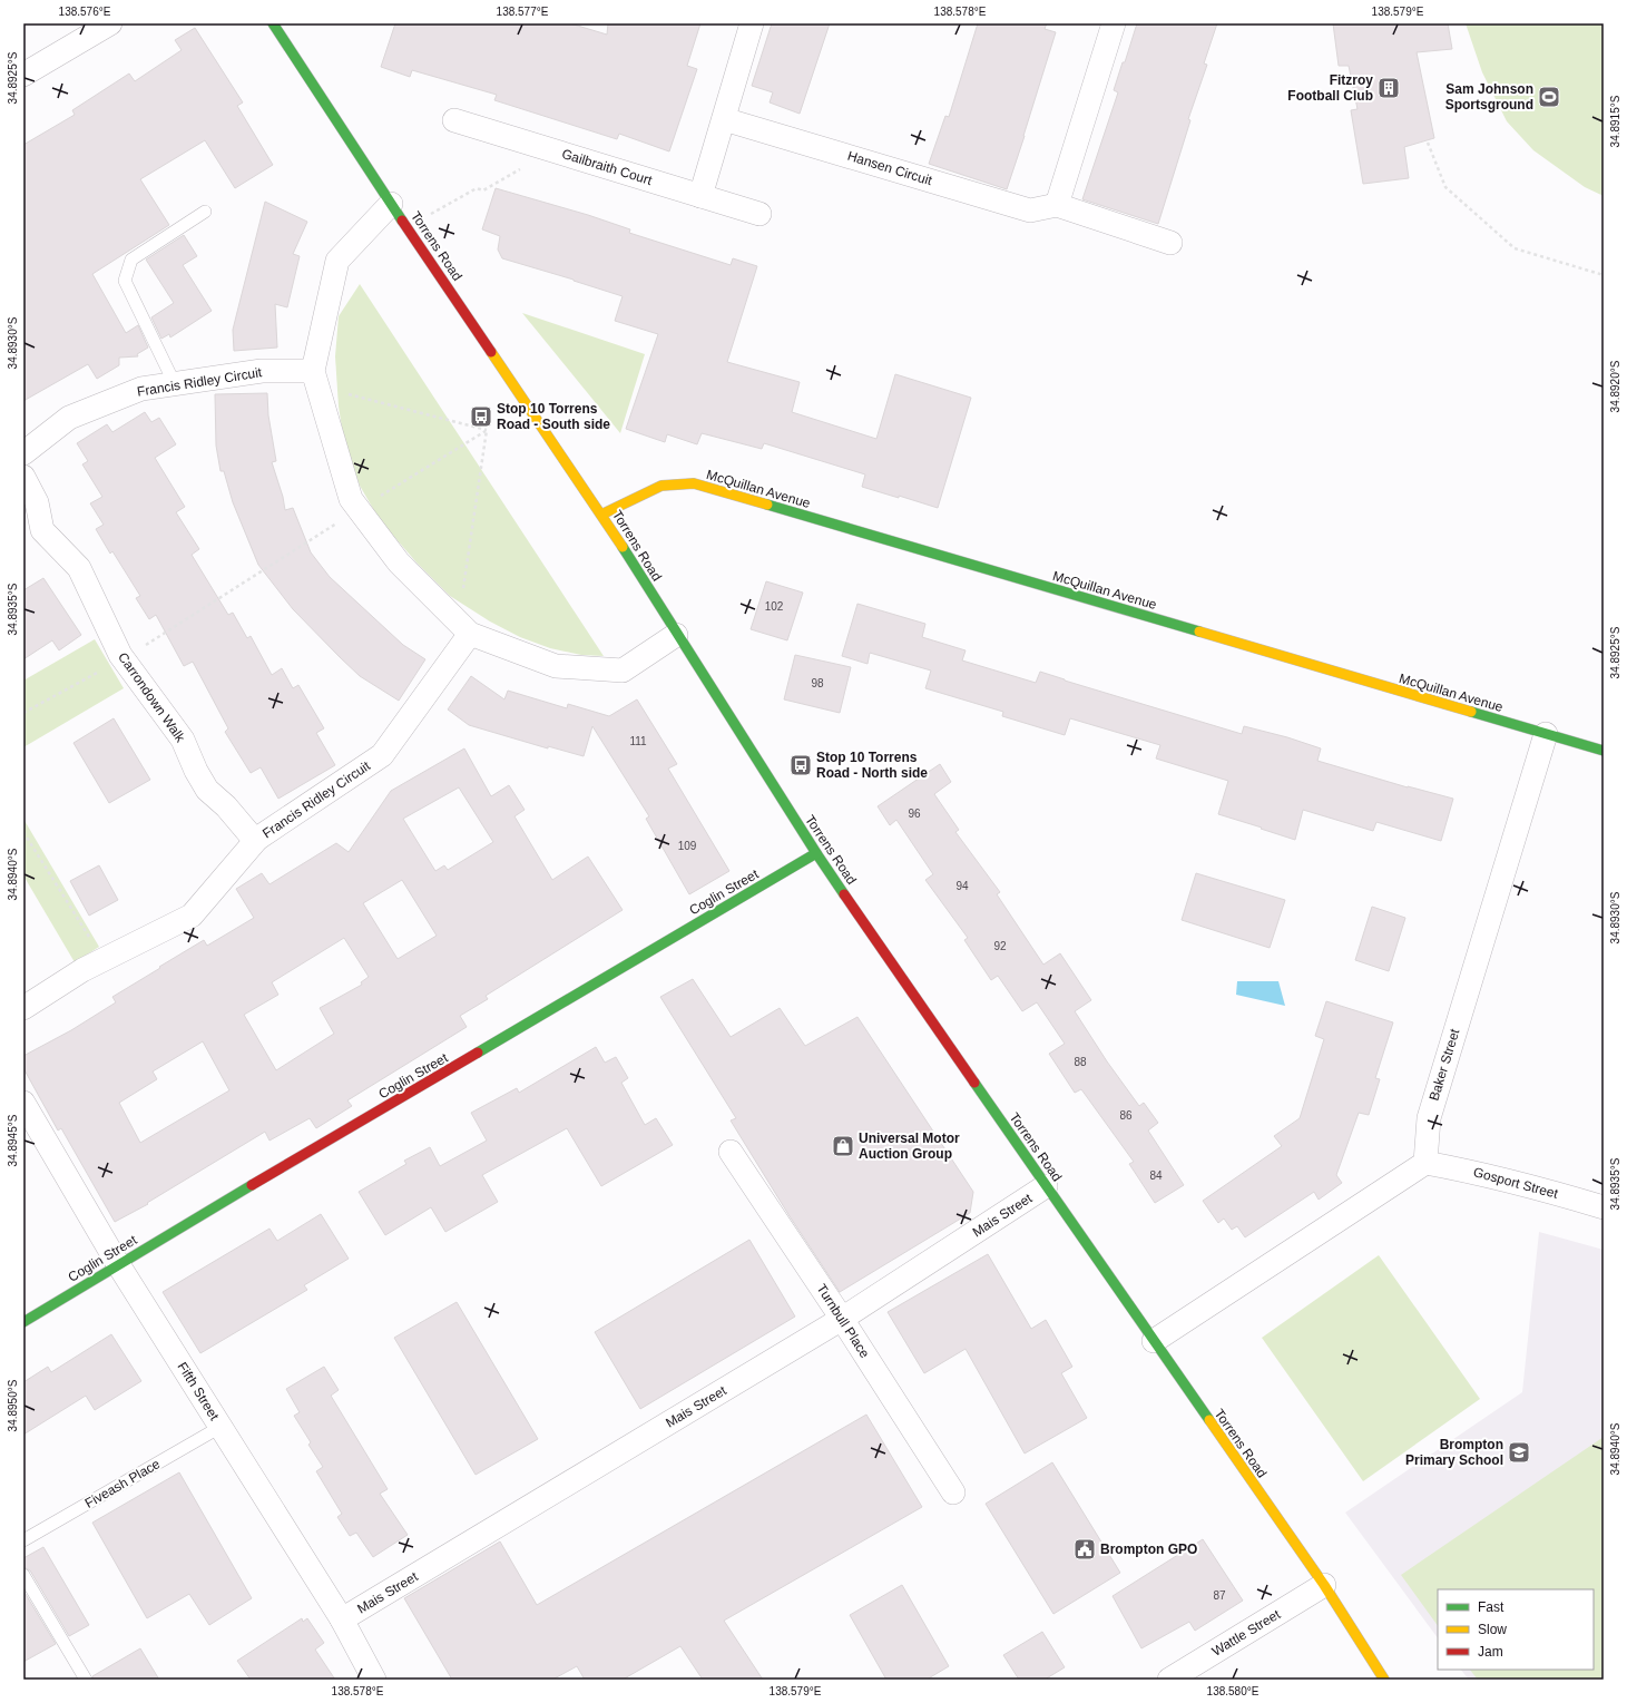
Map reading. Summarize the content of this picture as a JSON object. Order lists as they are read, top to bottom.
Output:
{
  "streets": {
    "main road": ["Torrens Road", "McQuillan Avenue", "Coglin Street"],
    "street": [
      "Gailbraith Court",
      "Hansen Circuit",
      "Francis Ridley Circuit",
      "Carrondown Walk",
      "Baker Street",
      "Gosport Street",
      "Mais Street",
      "Turnbull Place",
      "Fifth Street",
      "Wattle Street"
    ],
    "lane": ["Fiveash Place"]
  },
  "crossings": [
    ["Torrens Road", "McQuillan Avenue"],
    ["Torrens Road", "Coglin Street"],
    ["Torrens Road", "Mais Street"],
    ["Torrens Road", "Wattle Street"],
    ["Francis Ridley Circuit", "Carrondown Walk"],
    ["McQuillan Avenue", "Baker Street"],
    ["Coglin Street", "Fifth Street"],
    ["Baker Street", "Gosport Street"],
    ["Mais Street", "Turnbull Place"],
    ["Mais Street", "Fifth Street"],
    ["Fifth Street", "Fiveash Place"]
  ],
  "places": {
    "building": ["Fitzroy Football Club"],
    "sports": ["Sam Johnson Sportsground"],
    "bus stop": ["Stop 10 Torrens Road - South side", "Stop 10 Torrens Road - North side"],
    "shop": ["Universal Motor Auction Group"],
    "school or university": ["Brompton Primary School"],
    "public building": ["Brompton GPO"]
  },
  "house_numbers": [
    "102",
    "98",
    "111",
    "96",
    "109",
    "94",
    "92",
    "88",
    "86",
    "84",
    "87"
  ],
  "legend": ["Fast", "Slow", "Jam"],
  "coordinates": [
    "138.576°E",
    "138.577°E",
    "138.578°E",
    "138.579°E",
    "34.8925°S",
    "34.8915°S",
    "34.8930°S",
    "34.8920°S",
    "34.8935°S",
    "34.8940°S",
    "34.8945°S",
    "34.8950°S",
    "138.580°E"
  ]
}
